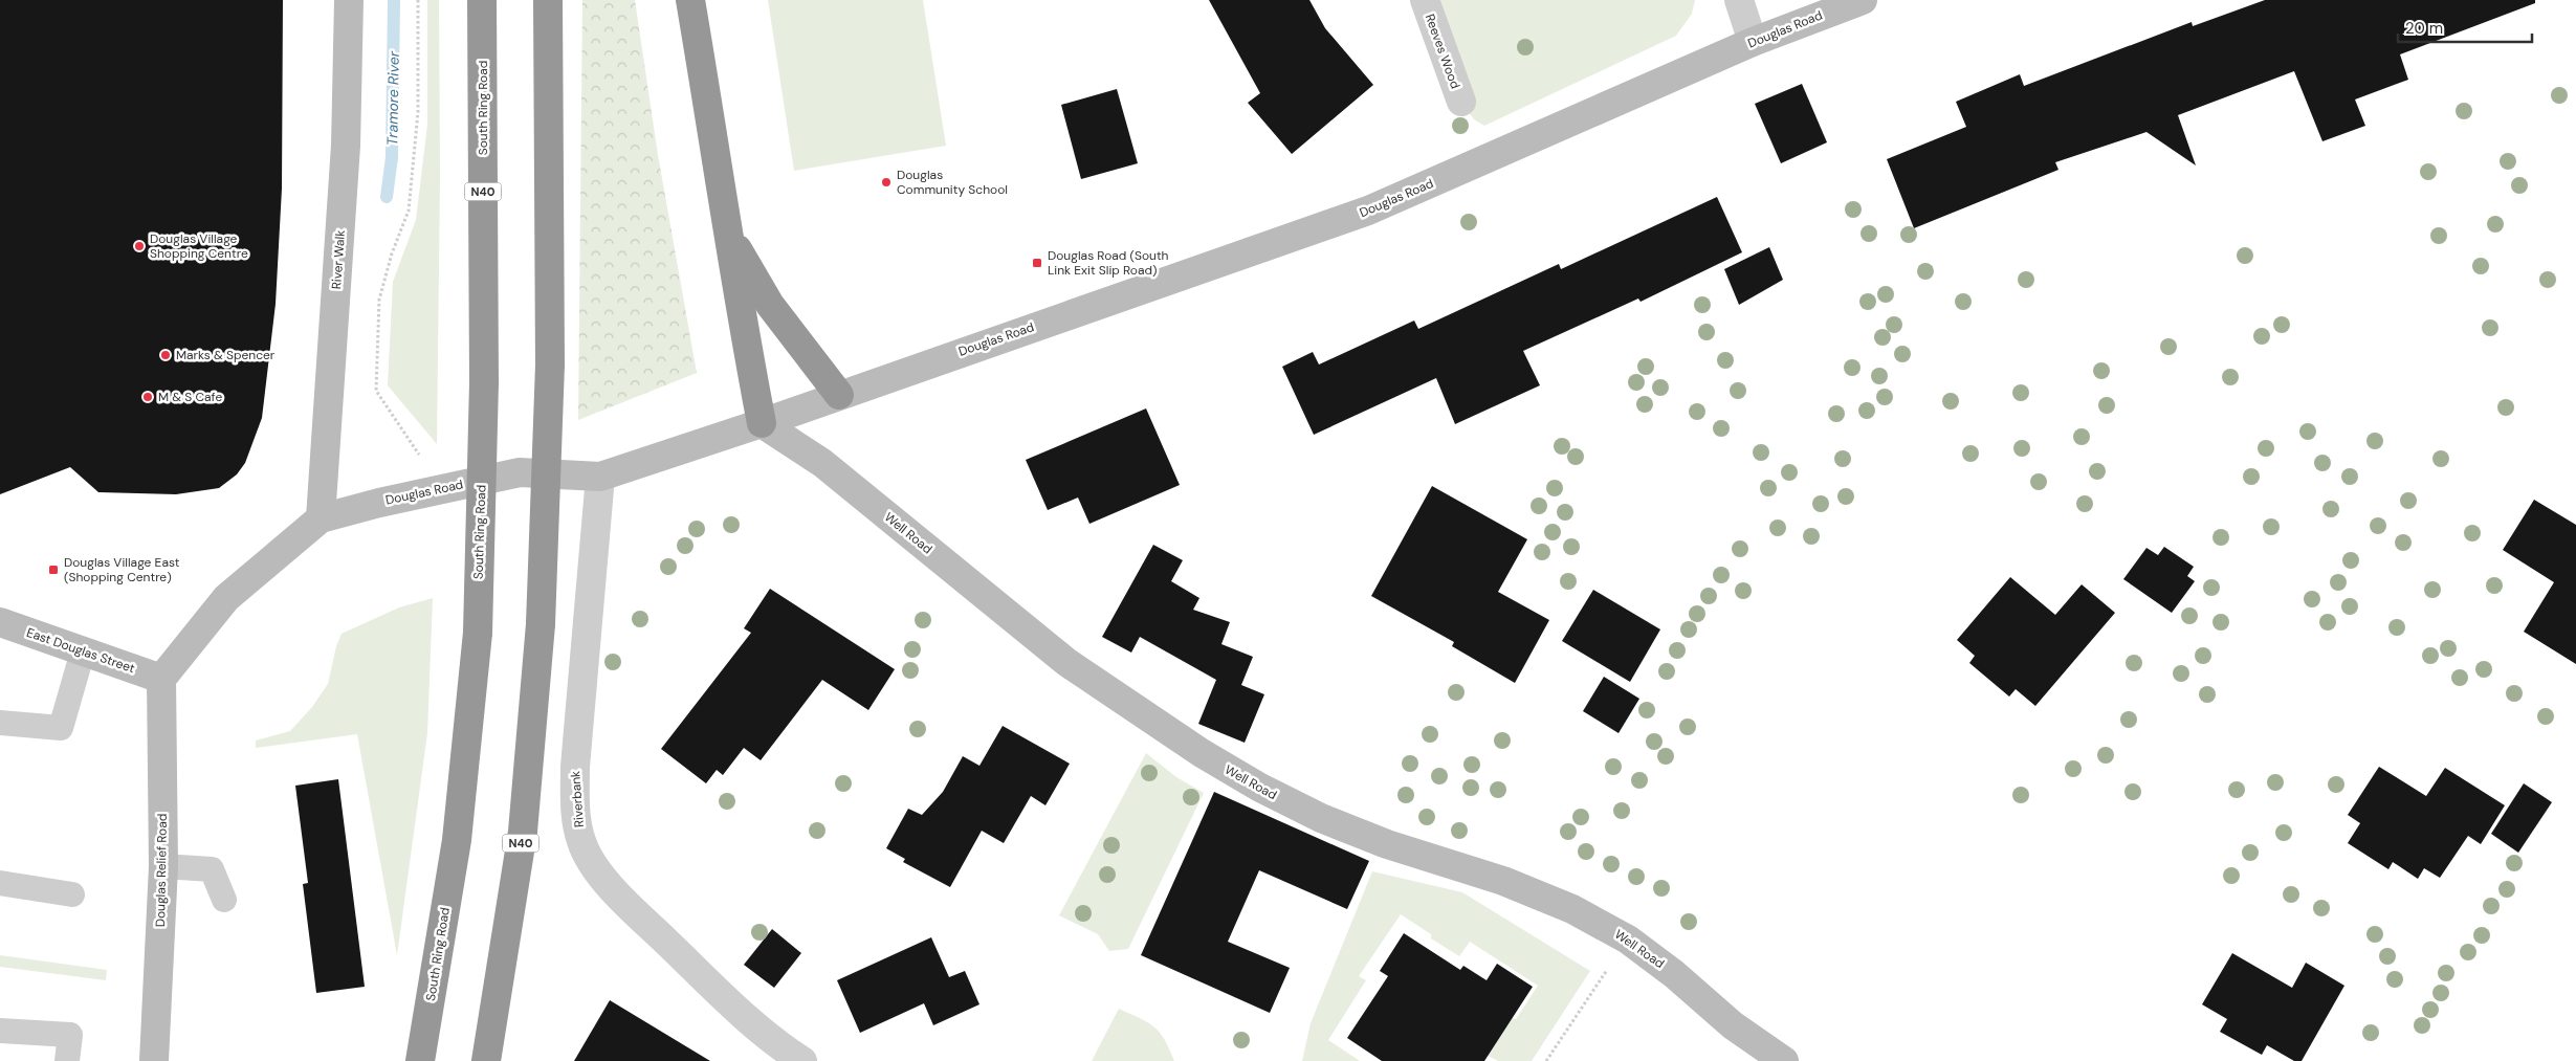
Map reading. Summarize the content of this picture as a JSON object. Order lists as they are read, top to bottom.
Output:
{
  "streets": {
    "highway": ["South Ring Road", "N40"],
    "main road": [
      "Douglas Road",
      "River Walk",
      "Well Road",
      "East Douglas Street",
      "Douglas Relief Road"
    ],
    "street": ["Reeves Wood", "Riverbank"]
  },
  "crossings": [
    ["Douglas Road", "River Walk"],
    ["Douglas Road", "Well Road"],
    ["Douglas Road", "East Douglas Street"],
    ["Douglas Road", "Riverbank"],
    ["Douglas Road", "Douglas Relief Road"],
    ["East Douglas Street", "Douglas Relief Road"]
  ],
  "water": ["Tramore River"],
  "places": {
    "other": [
      "Douglas Community School",
      "Douglas Village Shopping Centre",
      "Marks & Spencer",
      "M & S Cafe"
    ],
    "transit": ["Douglas Road (South Link Exit Slip Road)", "Douglas Village East (Shopping Centre)"]
  },
  "scale_bar": "20 m"
}
